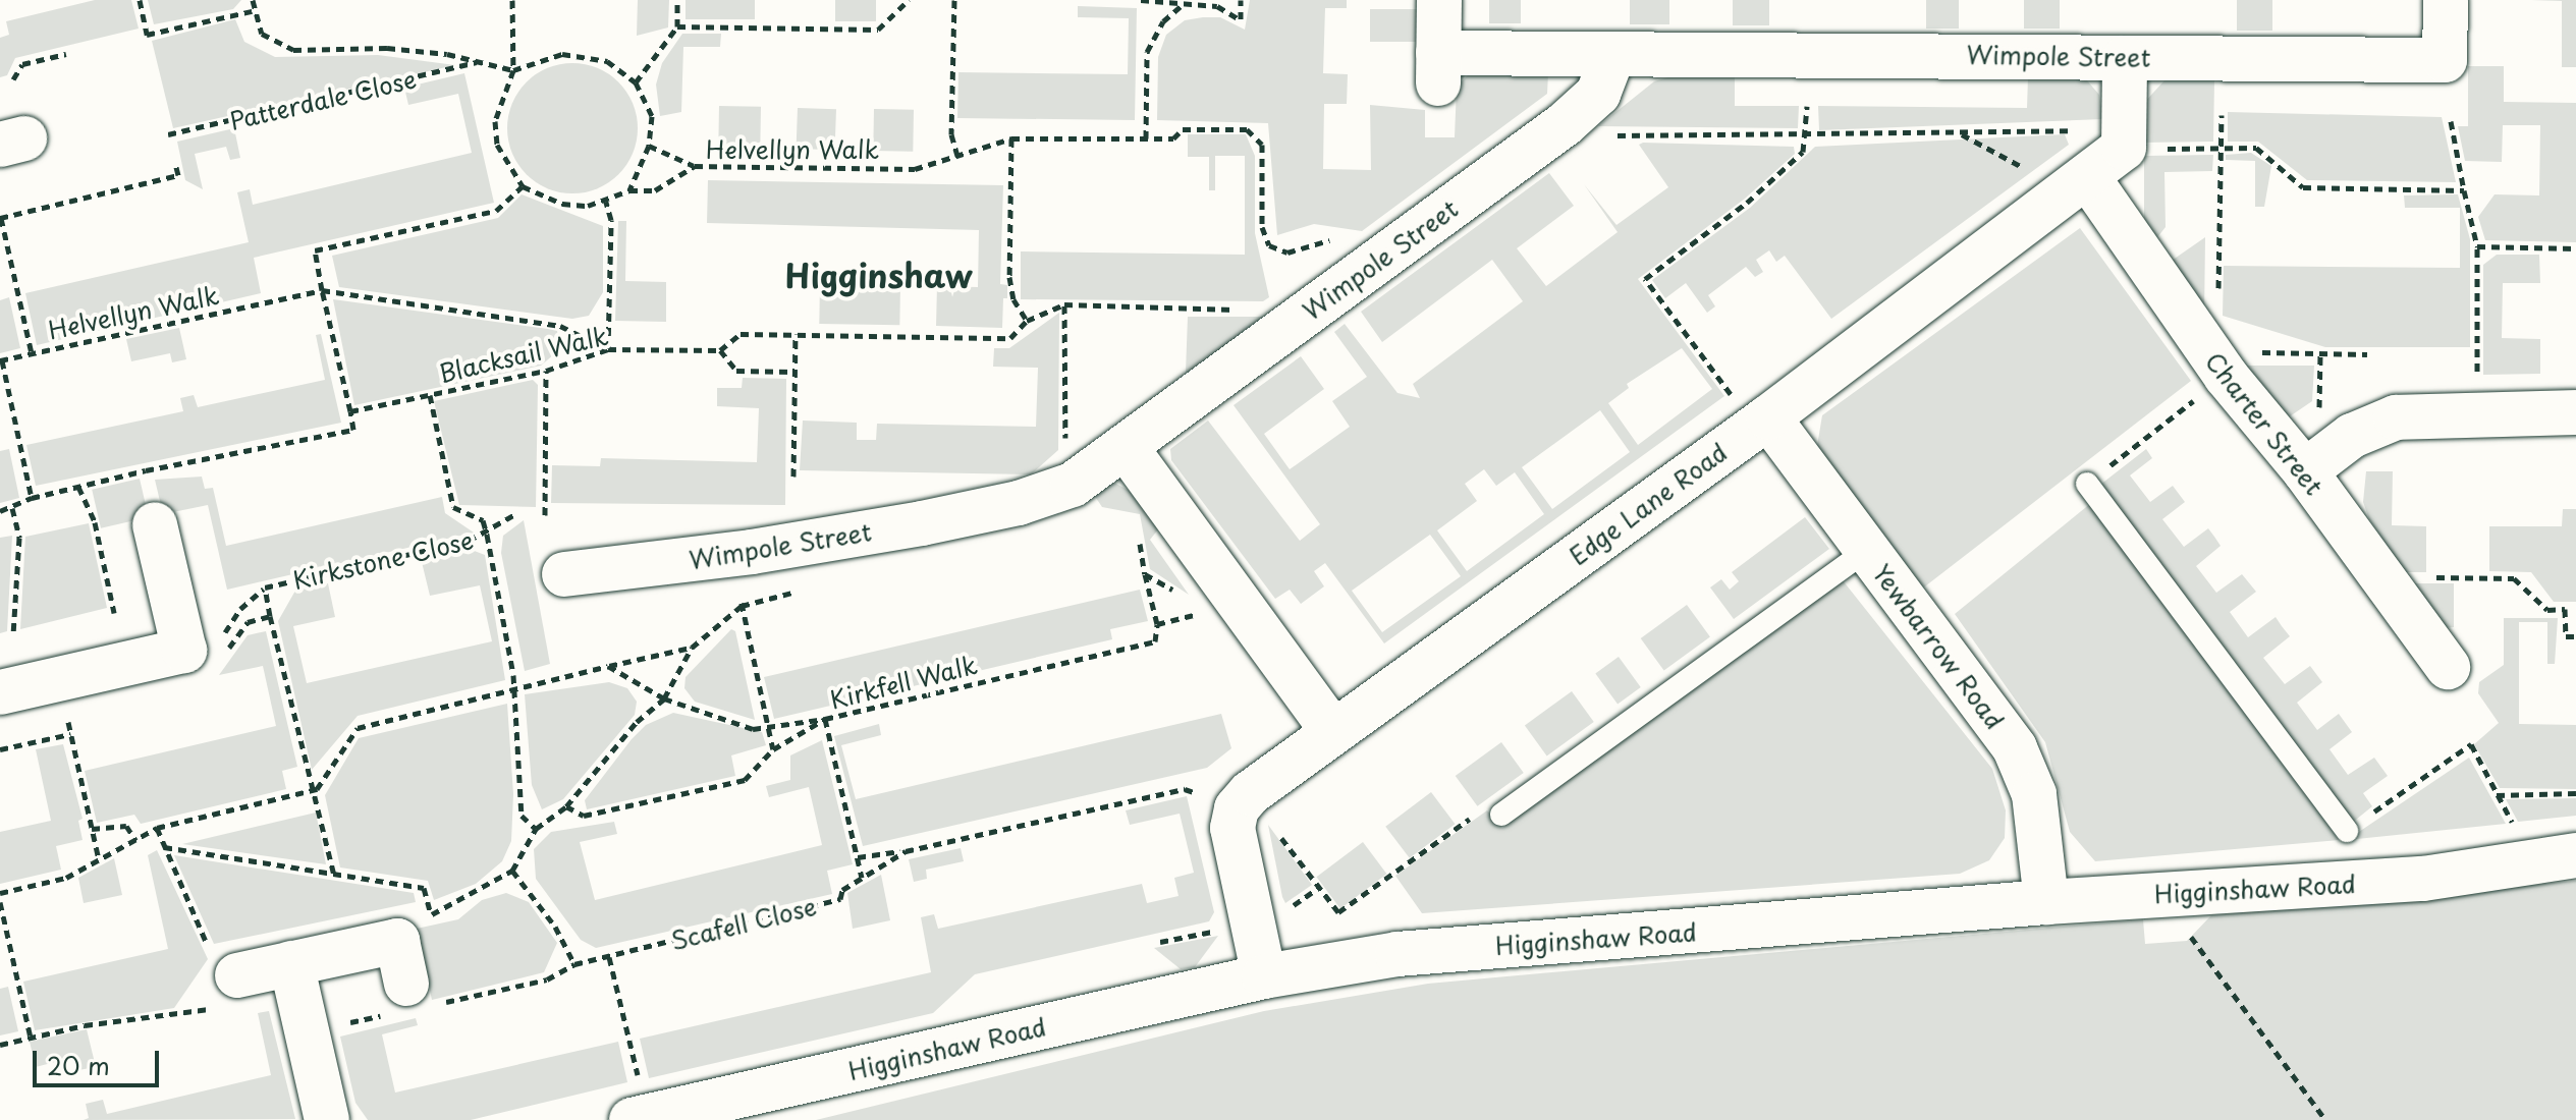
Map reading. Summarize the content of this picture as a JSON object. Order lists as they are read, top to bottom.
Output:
{
  "streets": {
    "street": [
      "Wimpole Street",
      "Charter Street",
      "Edge Lane Road",
      "Yewbarrow Road",
      "Higginshaw Road"
    ],
    "path": [
      "Patterdale Close",
      "Helvellyn Walk",
      "Blacksail Walk",
      "Kirkstone Close",
      "Kirkfell Walk",
      "Scafell Close"
    ]
  },
  "crossings": [
    ["Wimpole Street", "Edge Lane Road"],
    ["Charter Street", "Edge Lane Road"],
    ["Edge Lane Road", "Yewbarrow Road"],
    ["Edge Lane Road", "Scafell Close"],
    ["Yewbarrow Road", "Higginshaw Road"]
  ],
  "districts": ["Higginshaw"],
  "scale_bar": "20 m"
}
